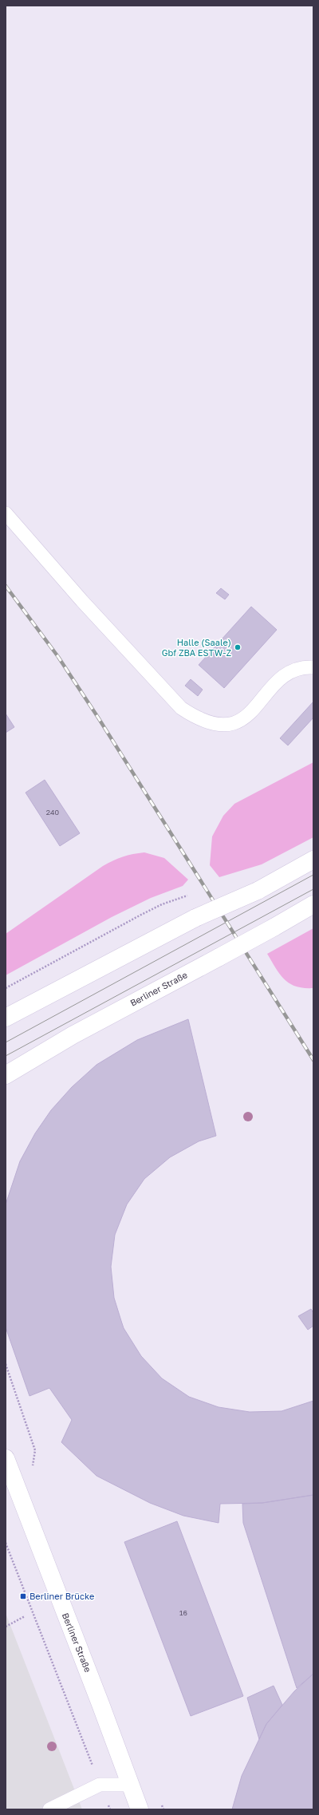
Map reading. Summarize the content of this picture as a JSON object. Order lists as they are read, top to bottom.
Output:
{
  "streets": {
    "street": ["Berliner Straße"]
  },
  "places": {
    "other": ["Halle (Saale) Gbf ZBA ESTW-Z"],
    "transit": ["Berliner Brücke"]
  },
  "house_numbers": ["240", "16"]
}
